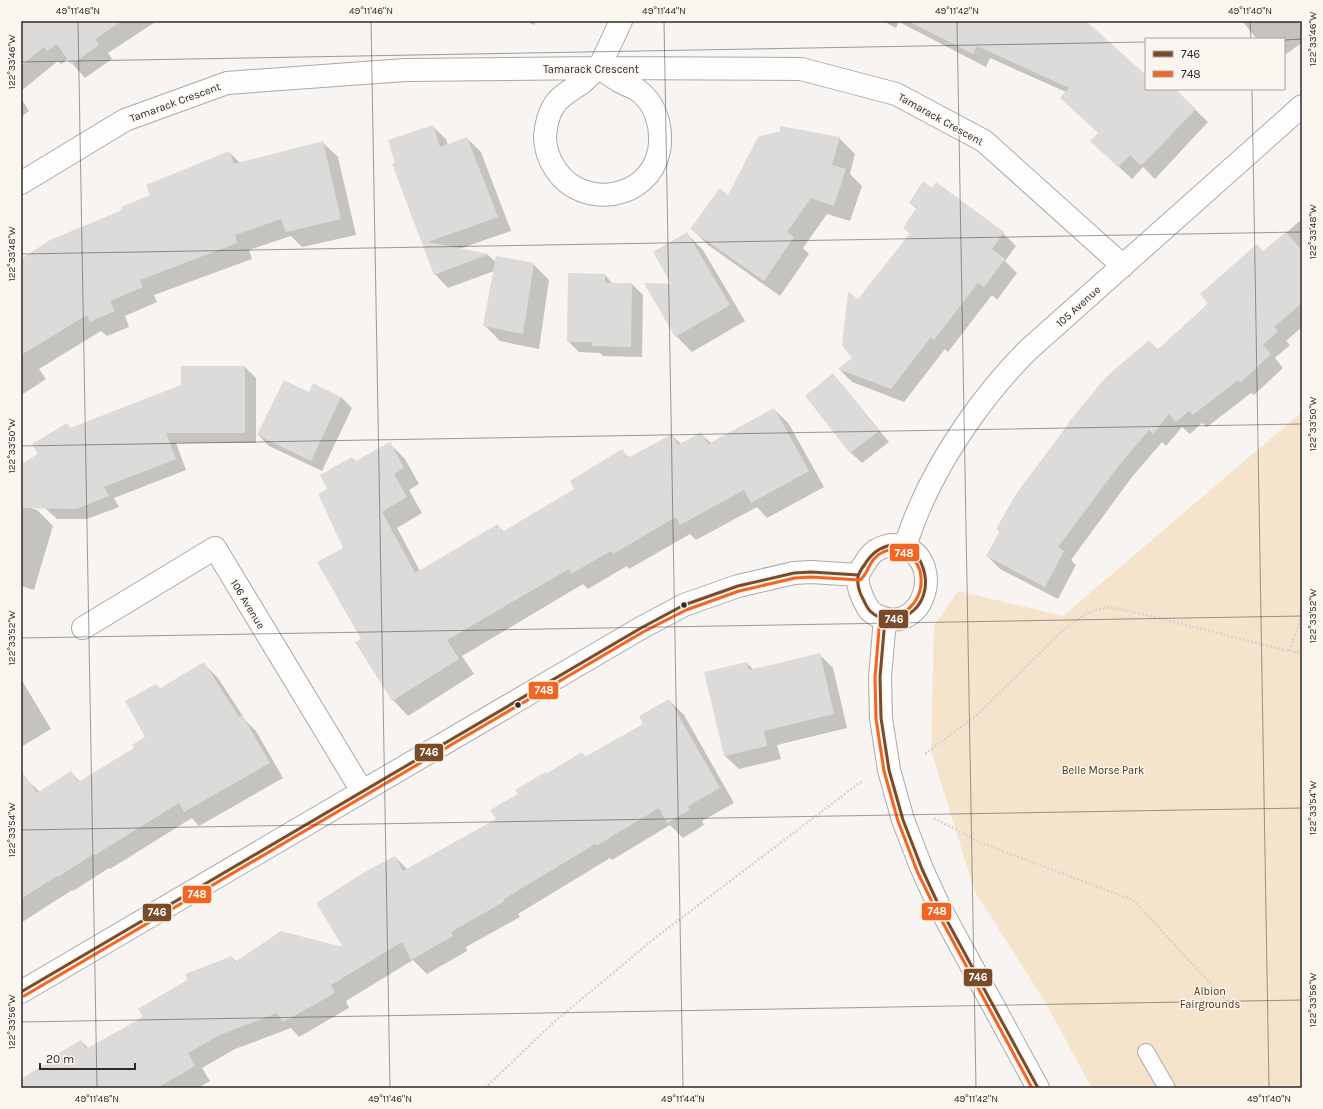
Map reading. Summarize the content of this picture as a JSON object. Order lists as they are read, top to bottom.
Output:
{
  "streets": {
    "street": ["Tamarack Crescent", "105 Avenue", "106 Avenue"]
  },
  "crossings": [
    ["Tamarack Crescent", "105 Avenue"]
  ],
  "parks": ["Belle Morse Park", "Albion Fairgrounds"],
  "lines": ["transit line 746", "transit line 748"],
  "legend": ["746", "748"],
  "scale_bar": "20 m",
  "coordinates": [
    "49°11'48\"N",
    "49°11'46\"N",
    "49°11'44\"N",
    "49°11'42\"N",
    "49°11'40\"N",
    "122°33'46\"W",
    "122°33'48\"W",
    "122°33'50\"W",
    "122°33'52\"W",
    "122°33'54\"W",
    "122°33'56\"W"
  ]
}
